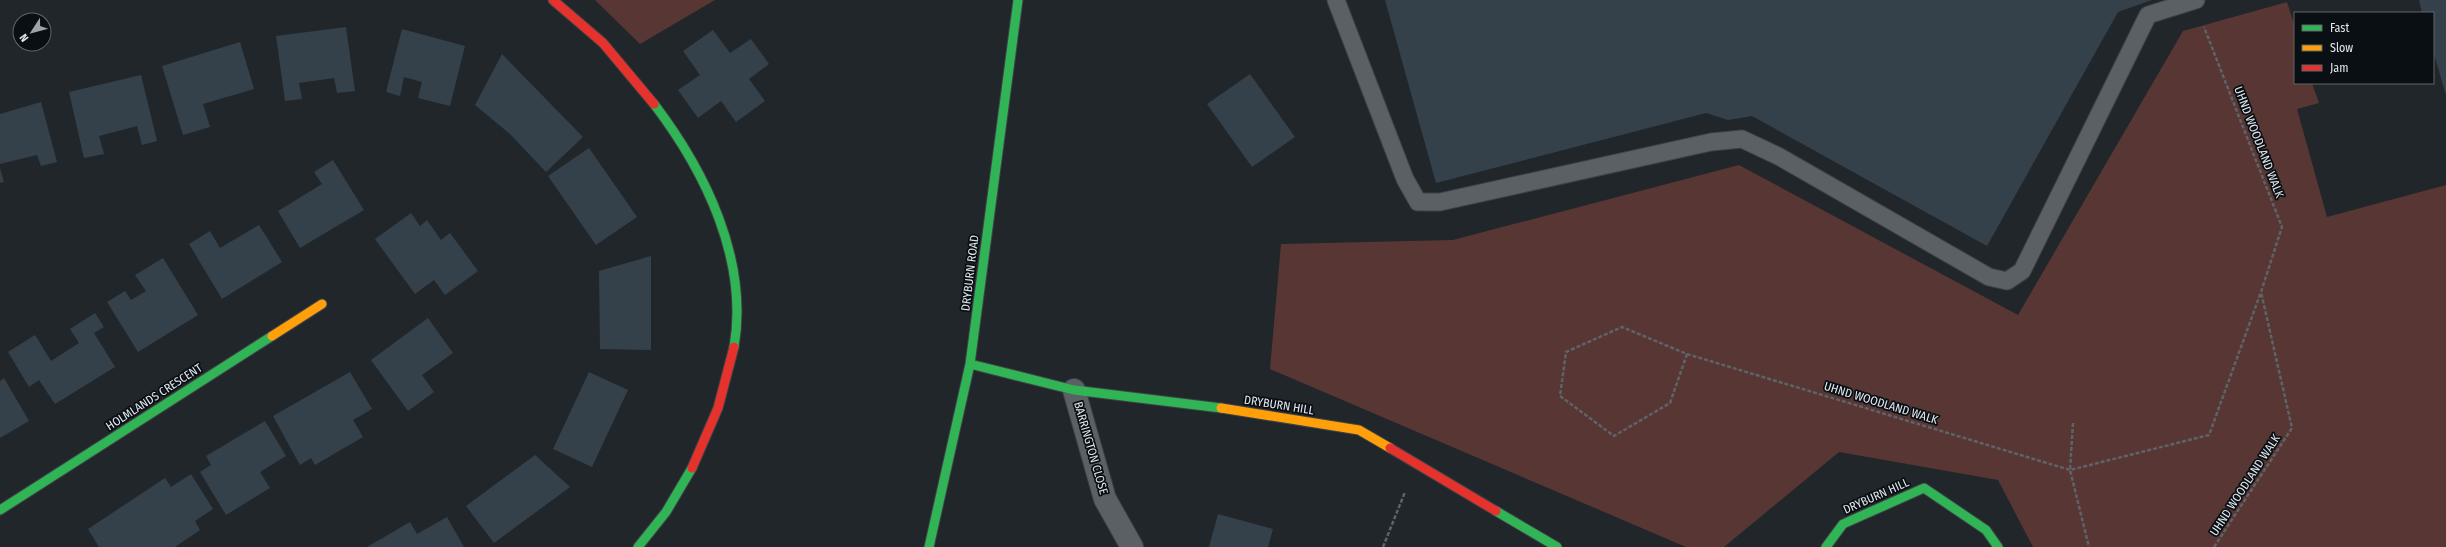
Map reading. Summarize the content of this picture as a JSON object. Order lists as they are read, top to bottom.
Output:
{
  "streets": {
    "street": [
      "DRYBURN ROAD",
      "HOLMLANDS CRESCENT",
      "DRYBURN HILL",
      "BARRINGTON CLOSE"
    ],
    "path": ["UHND WOODLAND WALK"]
  },
  "crossings": [
    ["DRYBURN ROAD", "DRYBURN HILL"],
    ["DRYBURN HILL", "BARRINGTON CLOSE"]
  ],
  "legend": ["Fast", "Slow", "Jam"],
  "north": "bottom left"
}
